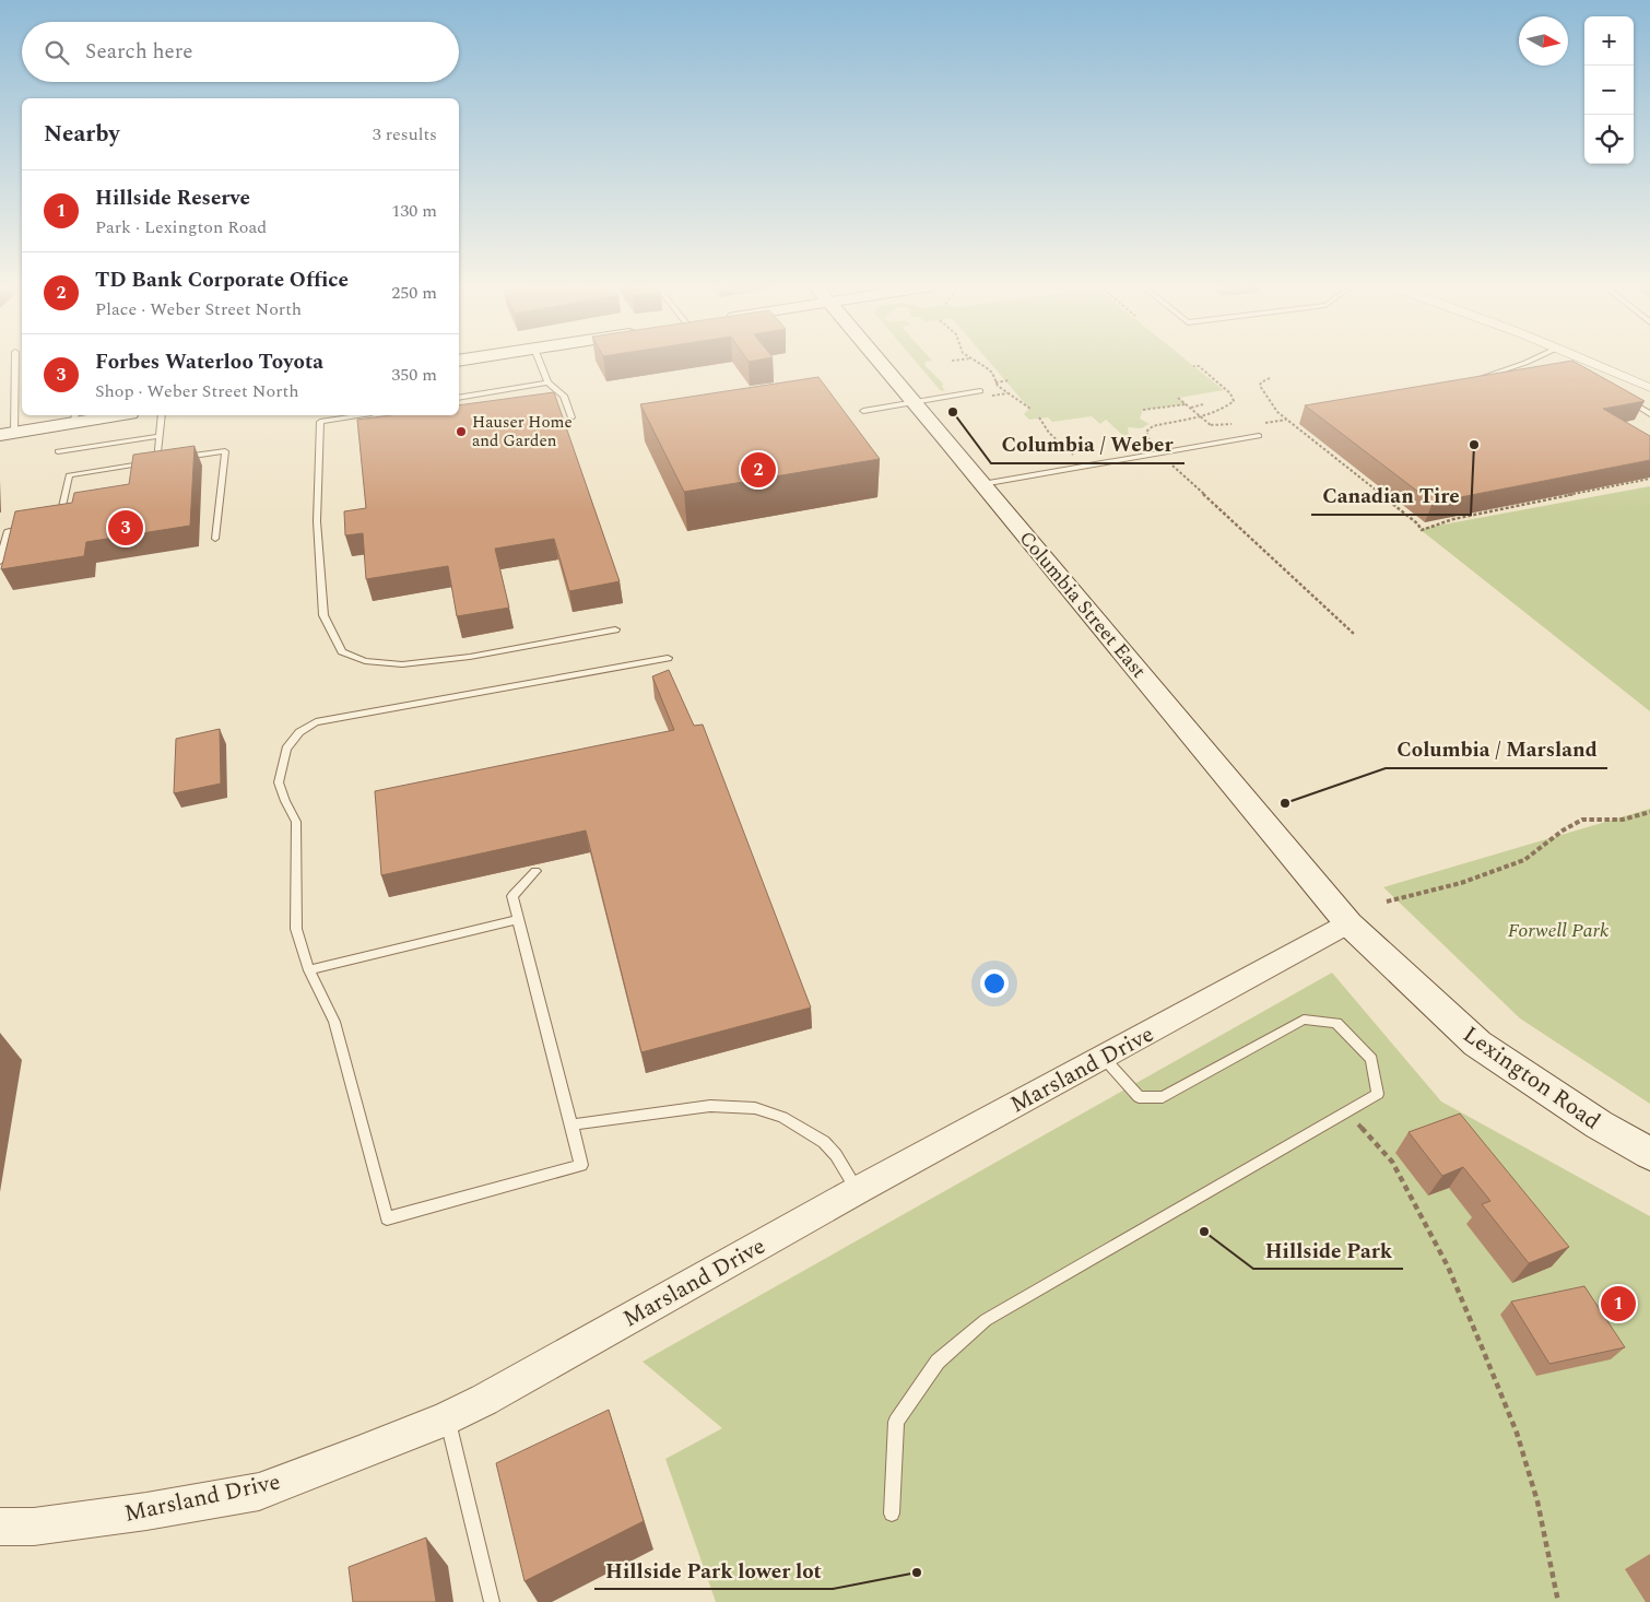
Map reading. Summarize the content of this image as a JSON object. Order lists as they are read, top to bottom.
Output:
{
  "streets": {
    "main road": ["Columbia Street East", "Lexington Road"],
    "street": ["Marsland Drive"]
  },
  "crossings": [
    ["Columbia Street East", "Marsland Drive"],
    ["Columbia Street East", "Lexington Road"],
    ["Marsland Drive", "Lexington Road"]
  ],
  "parks": ["Forwell Park"],
  "places": [
    "Columbia / Weber",
    "Hauser Home and Garden",
    "Canadian Tire",
    "Columbia / Marsland",
    "Hillside Park",
    "Hillside Park lower lot"
  ],
  "north": "right",
  "page": {
    "map_buttons": ["+", "−"],
    "search": "Search here",
    "heading": ["Nearby", "3 results"],
    "list": [
      {
        "mark": "1",
        "name": "Hillside Reserve",
        "note": "Park · Lexington Road",
        "value": "130 m"
      },
      {
        "mark": "2",
        "name": "TD Bank Corporate Office",
        "note": "Place · Weber Street North",
        "value": "250 m"
      },
      {
        "mark": "3",
        "name": "Forbes Waterloo Toyota",
        "note": "Shop · Weber Street North",
        "value": "350 m"
      }
    ],
    "pins": ["2", "3", "1"]
  }
}
